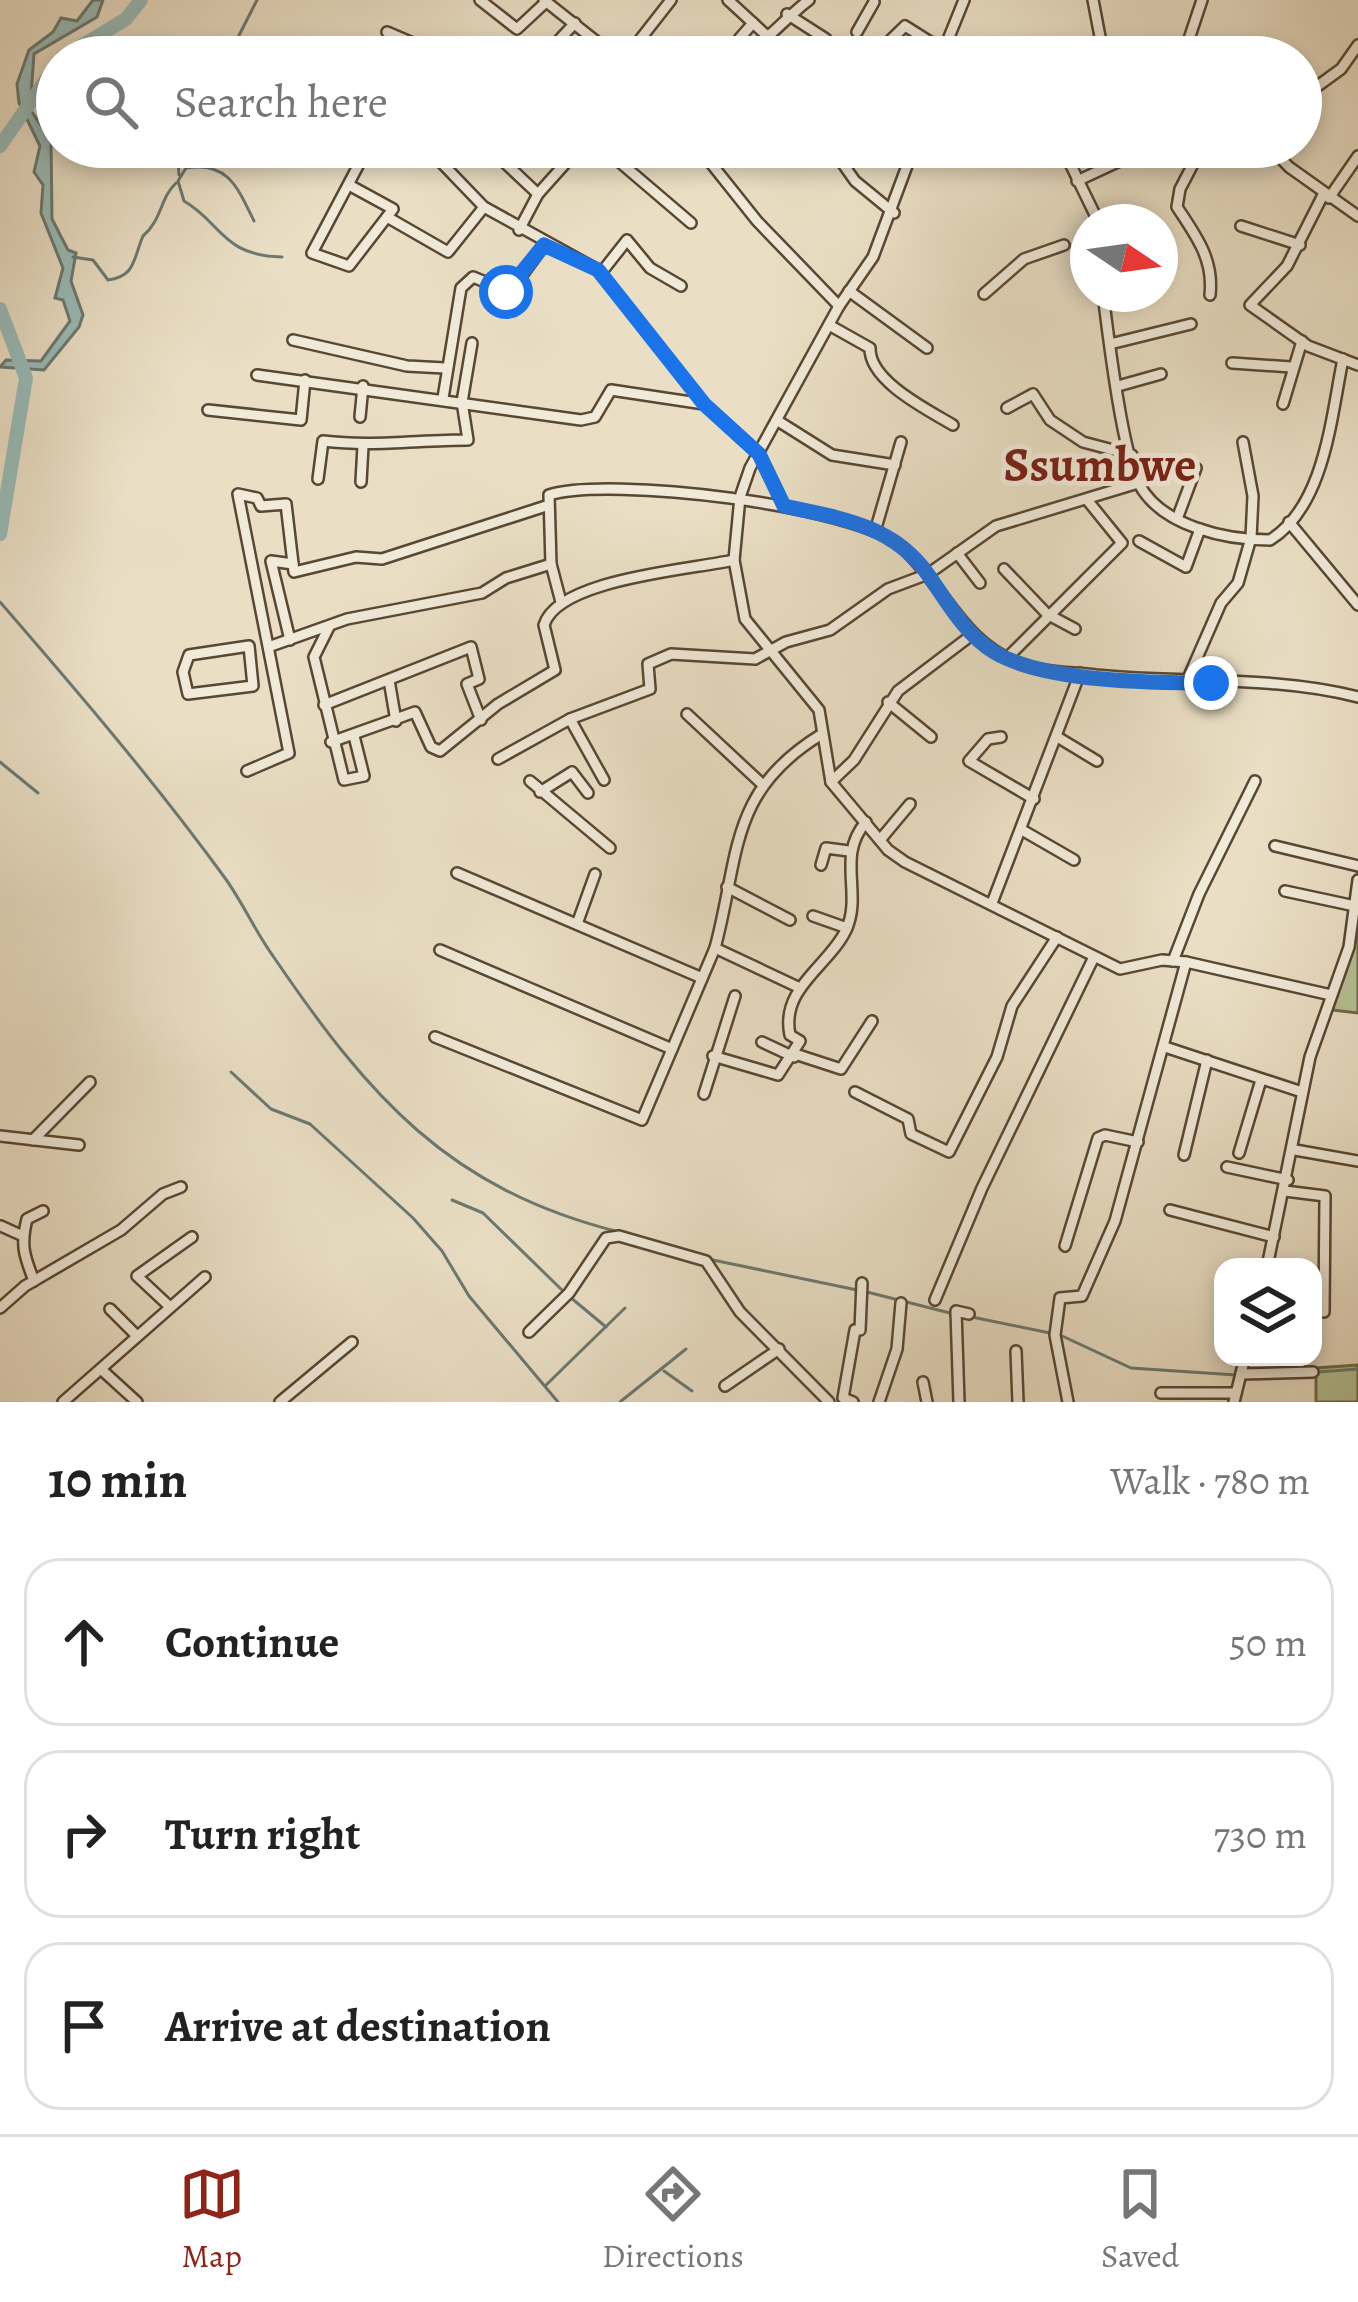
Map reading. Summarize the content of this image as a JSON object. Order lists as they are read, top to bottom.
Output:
{
  "districts": ["Ssumbwe"],
  "north": "right",
  "page": {
    "search": "Search here",
    "heading": ["10 min", "Walk · 780 m"],
    "list": [
      ["Continue", "50 m"],
      ["Turn right", "730 m"],
      "Arrive at destination"
    ],
    "nav": ["Map", "Directions", "Saved"]
  }
}
